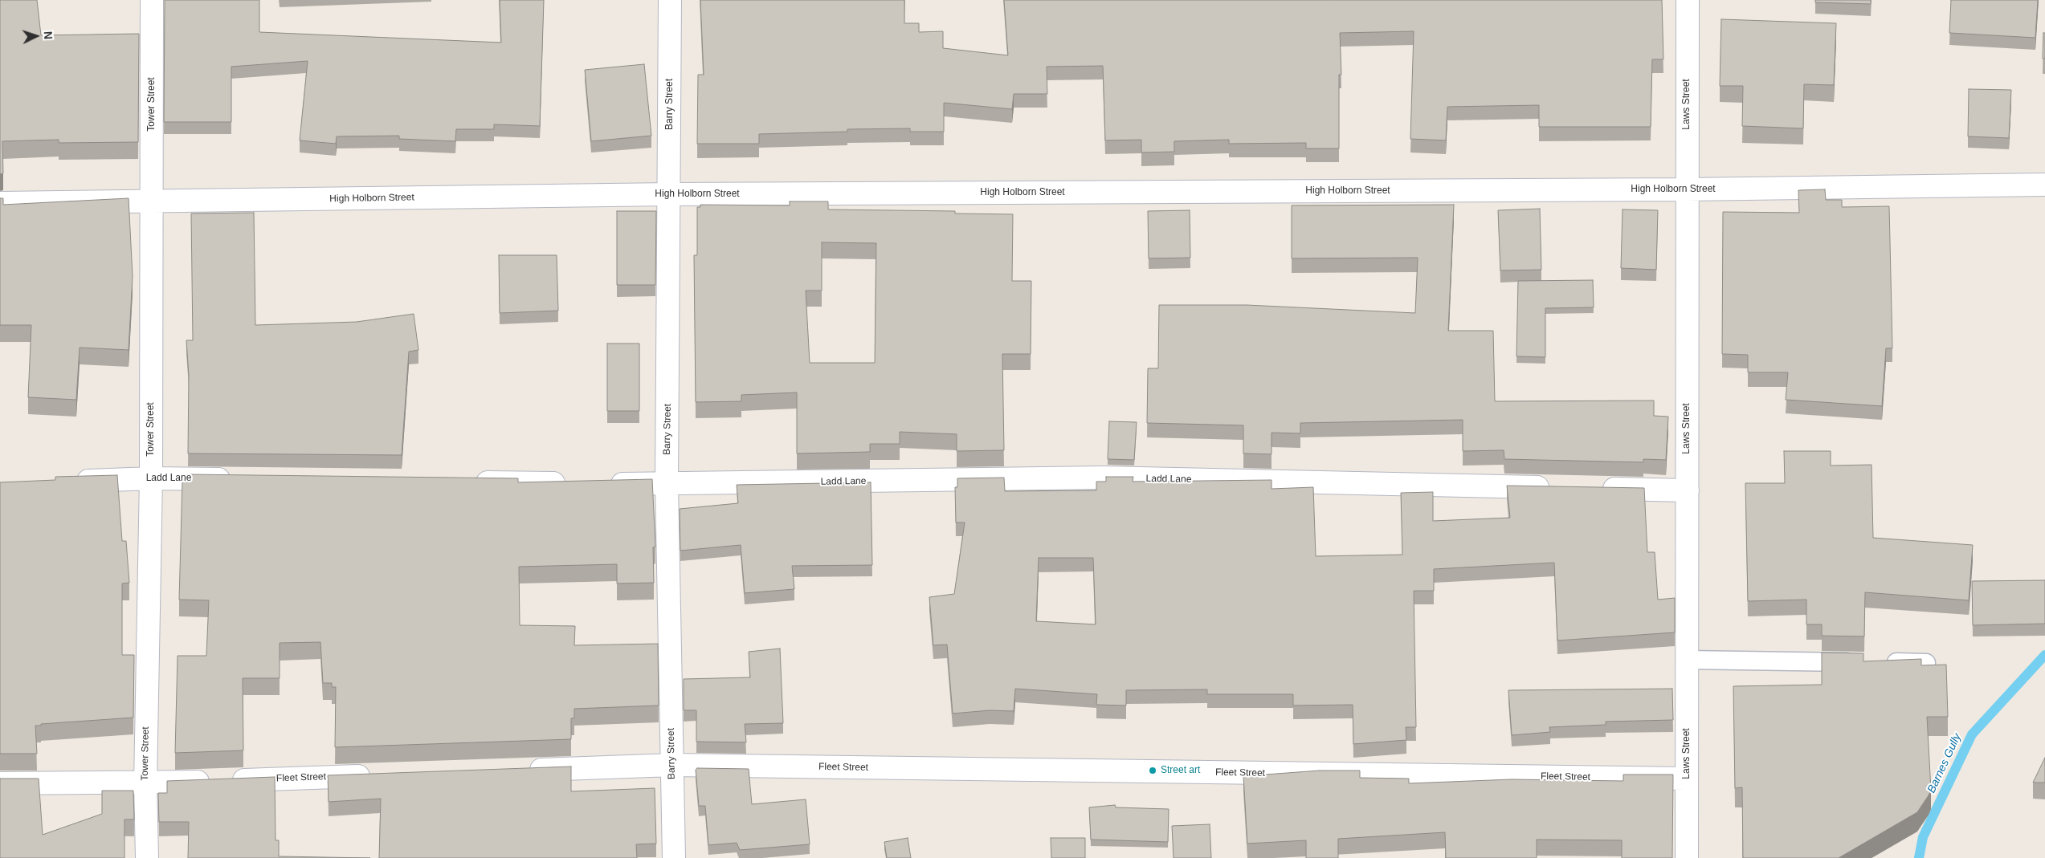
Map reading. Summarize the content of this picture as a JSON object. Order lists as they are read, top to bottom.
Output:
{
  "streets": {
    "street": [
      "Tower Street",
      "Barry Street",
      "Laws Street",
      "High Holborn Street",
      "Ladd Lane",
      "Fleet Street"
    ]
  },
  "crossings": [
    ["Tower Street", "High Holborn Street"],
    ["Tower Street", "Ladd Lane"],
    ["Tower Street", "Fleet Street"],
    ["Barry Street", "High Holborn Street"],
    ["Barry Street", "Ladd Lane"],
    ["Barry Street", "Fleet Street"],
    ["Laws Street", "High Holborn Street"],
    ["Laws Street", "Fleet Street"]
  ],
  "water": ["Barnes Gully"],
  "places": ["Street art"],
  "north": "right"
}
